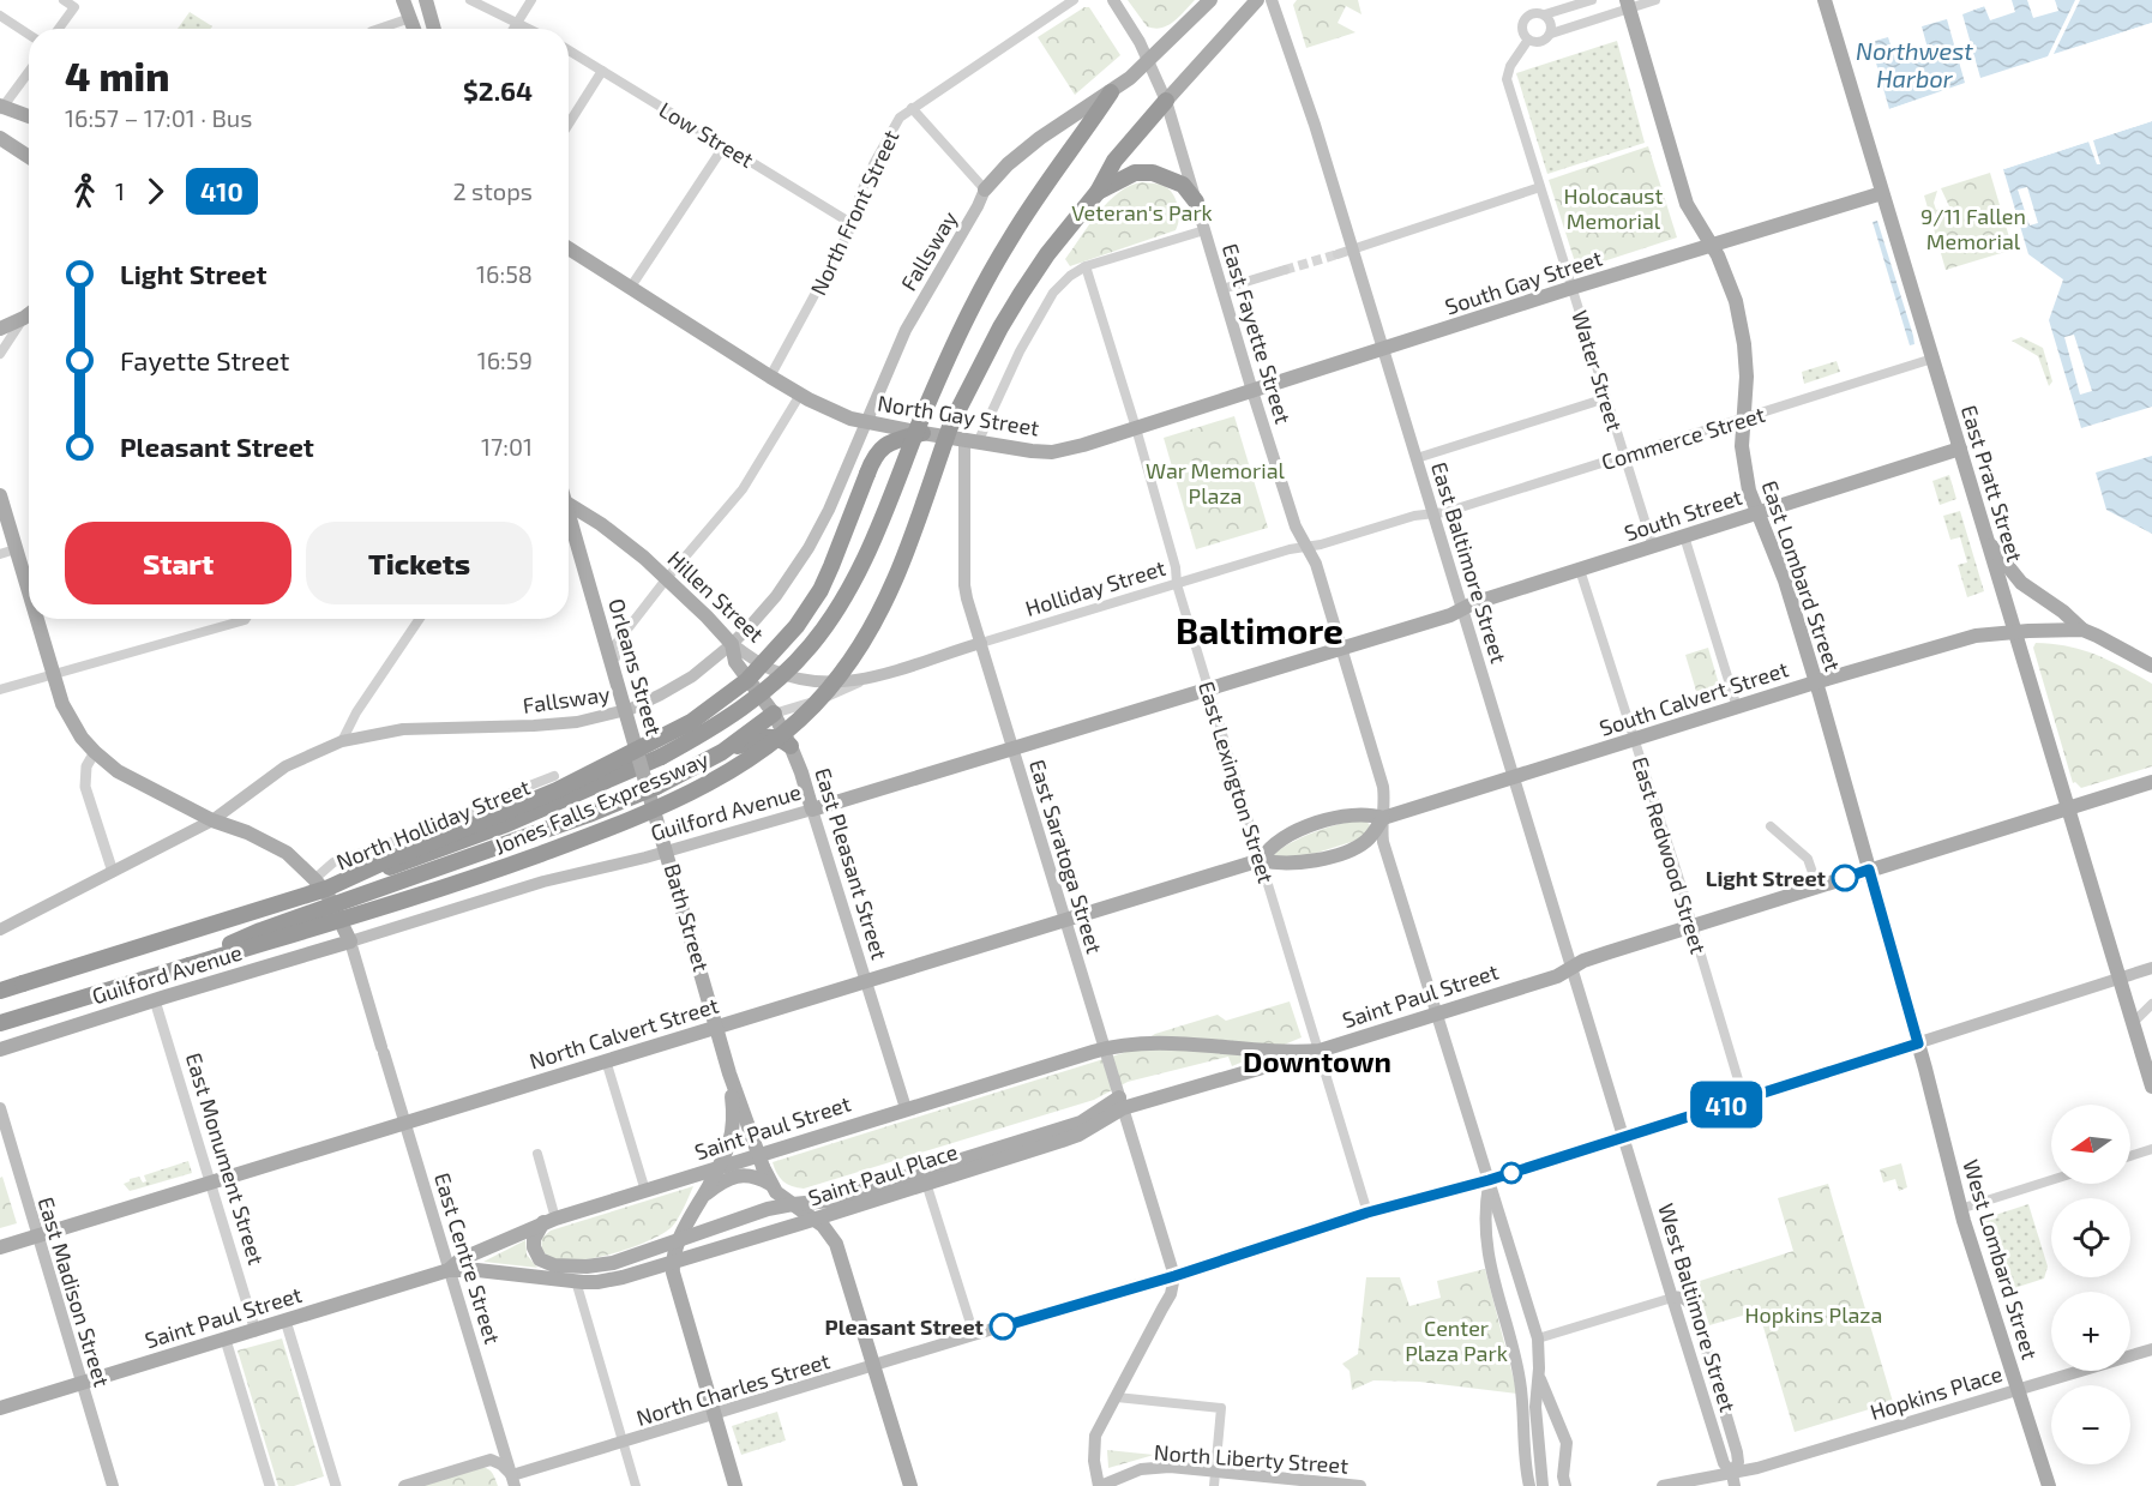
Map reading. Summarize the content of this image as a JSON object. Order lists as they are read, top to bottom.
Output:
{
  "streets": {
    "highway": ["Jones Falls Expressway"],
    "main road": [
      "Fallsway",
      "South Gay Street",
      "East Fayette Street",
      "North Gay Street",
      "East Pratt Street",
      "South Street",
      "East Baltimore Street",
      "East Lombard Street",
      "Holliday Street",
      "Hillen Street",
      "Orleans Street",
      "South Calvert Street",
      "Guilford Avenue",
      "East Saratoga Street",
      "East Pleasant Street",
      "Saint Paul Street",
      "North Calvert Street",
      "Saint Paul Place",
      "East Centre Street",
      "West Lombard Street",
      "East Madison Street",
      "West Baltimore Street",
      "North Charles Street",
      "Hopkins Place",
      "North Liberty Street"
    ],
    "street": [
      "Low Street",
      "North Front Street",
      "Water Street",
      "Commerce Street",
      "East Lexington Street",
      "North Holliday Street",
      "East Redwood Street",
      "Bath Street",
      "East Monument Street"
    ]
  },
  "crossings": [
    ["Low Street", "North Front Street"],
    ["North Front Street", "North Gay Street"],
    ["Fallsway", "North Gay Street"],
    ["Fallsway", "Hillen Street"],
    ["Fallsway", "East Pleasant Street"],
    ["Fallsway", "East Centre Street"],
    ["South Gay Street", "Water Street"],
    ["South Gay Street", "North Gay Street"],
    ["South Gay Street", "East Pratt Street"],
    ["South Gay Street", "East Baltimore Street"],
    ["South Gay Street", "East Lombard Street"],
    ["East Fayette Street", "North Gay Street"],
    ["East Fayette Street", "Holliday Street"],
    ["East Fayette Street", "Jones Falls Expressway"],
    ["East Fayette Street", "Guilford Avenue"],
    ["East Fayette Street", "Saint Paul Street"],
    ["East Fayette Street", "North Calvert Street"],
    ["East Fayette Street", "North Charles Street"],
    ["Water Street", "Commerce Street"],
    ["Water Street", "South Street"],
    ["North Gay Street", "East Baltimore Street"],
    ["North Gay Street", "East Lexington Street"],
    ["North Gay Street", "Jones Falls Expressway"],
    ["North Gay Street", "East Saratoga Street"],
    ["Commerce Street", "East Pratt Street"],
    ["Commerce Street", "East Baltimore Street"],
    ["Commerce Street", "East Lombard Street"],
    ["Commerce Street", "Holliday Street"],
    ["East Pratt Street", "South Street"],
    ["East Pratt Street", "South Calvert Street"],
    ["East Pratt Street", "North Charles Street"],
    ["South Street", "East Baltimore Street"],
    ["South Street", "East Lombard Street"],
    ["South Street", "Guilford Avenue"],
    ["South Street", "East Redwood Street"],
    ["East Baltimore Street", "Holliday Street"],
    ["East Baltimore Street", "South Calvert Street"],
    ["East Baltimore Street", "Guilford Avenue"],
    ["East Baltimore Street", "Saint Paul Street"],
    ["East Baltimore Street", "North Calvert Street"],
    ["East Baltimore Street", "West Baltimore Street"],
    ["East Baltimore Street", "North Charles Street"],
    ["East Lombard Street", "South Calvert Street"],
    ["East Lombard Street", "West Lombard Street"],
    ["East Lombard Street", "North Charles Street"],
    ["Holliday Street", "Hillen Street"],
    ["Holliday Street", "East Lexington Street"],
    ["Holliday Street", "East Saratoga Street"],
    ["Holliday Street", "East Pleasant Street"],
    ["Hillen Street", "East Pleasant Street"],
    ["Orleans Street", "Saint Paul Place"],
    ["Orleans Street", "North Charles Street"],
    ["South Calvert Street", "East Redwood Street"],
    ["South Calvert Street", "North Calvert Street"],
    ["East Lexington Street", "Guilford Avenue"],
    ["East Lexington Street", "East Saratoga Street"],
    ["East Lexington Street", "Saint Paul Street"],
    ["East Lexington Street", "North Calvert Street"],
    ["East Lexington Street", "Saint Paul Place"],
    ["East Lexington Street", "North Charles Street"],
    ["Jones Falls Expressway", "North Holliday Street"],
    ["Jones Falls Expressway", "East Centre Street"],
    ["Guilford Avenue", "East Saratoga Street"],
    ["Guilford Avenue", "East Pleasant Street"],
    ["Guilford Avenue", "Bath Street"],
    ["Guilford Avenue", "East Monument Street"],
    ["Guilford Avenue", "East Centre Street"],
    ["North Holliday Street", "East Centre Street"],
    ["East Redwood Street", "North Charles Street"],
    ["East Saratoga Street", "Saint Paul Street"],
    ["East Saratoga Street", "North Calvert Street"],
    ["East Saratoga Street", "Saint Paul Place"],
    ["East Saratoga Street", "North Charles Street"],
    ["East Pleasant Street", "Saint Paul Street"],
    ["East Pleasant Street", "North Calvert Street"],
    ["Bath Street", "North Calvert Street"],
    ["Saint Paul Street", "East Monument Street"],
    ["Saint Paul Street", "Saint Paul Place"],
    ["Saint Paul Street", "East Centre Street"],
    ["Saint Paul Street", "East Madison Street"],
    ["North Calvert Street", "East Monument Street"],
    ["North Calvert Street", "East Centre Street"],
    ["North Calvert Street", "East Madison Street"],
    ["Saint Paul Place", "East Centre Street"],
    ["East Centre Street", "North Charles Street"],
    ["West Lombard Street", "North Charles Street"],
    ["West Lombard Street", "Hopkins Place"],
    ["West Baltimore Street", "North Charles Street"],
    ["West Baltimore Street", "Hopkins Place"]
  ],
  "districts": ["Baltimore", "Downtown"],
  "water": ["Northwest Harbor"],
  "parks": [
    "Holocaust Memorial",
    "Veteran's Park",
    "9/11 Fallen Memorial",
    "War Memorial Plaza",
    "Hopkins Plaza",
    "Center Plaza Park"
  ],
  "places": ["Light Street", "Pleasant Street"],
  "lines": ["bus line 410"],
  "north": "left",
  "page": {
    "on_map": "410",
    "heading": ["4 min", "16:57 – 17:01 · Bus", "$2.64"],
    "legs": ["1", "410", "2 stops"],
    "list": [
      {
        "name": "Light Street",
        "value": "16:58"
      },
      {
        "name": "Fayette Street",
        "value": "16:59"
      },
      {
        "name": "Pleasant Street",
        "value": "17:01"
      }
    ],
    "buttons": ["Start", "Tickets"],
    "map_buttons": ["+", "−"]
  }
}
